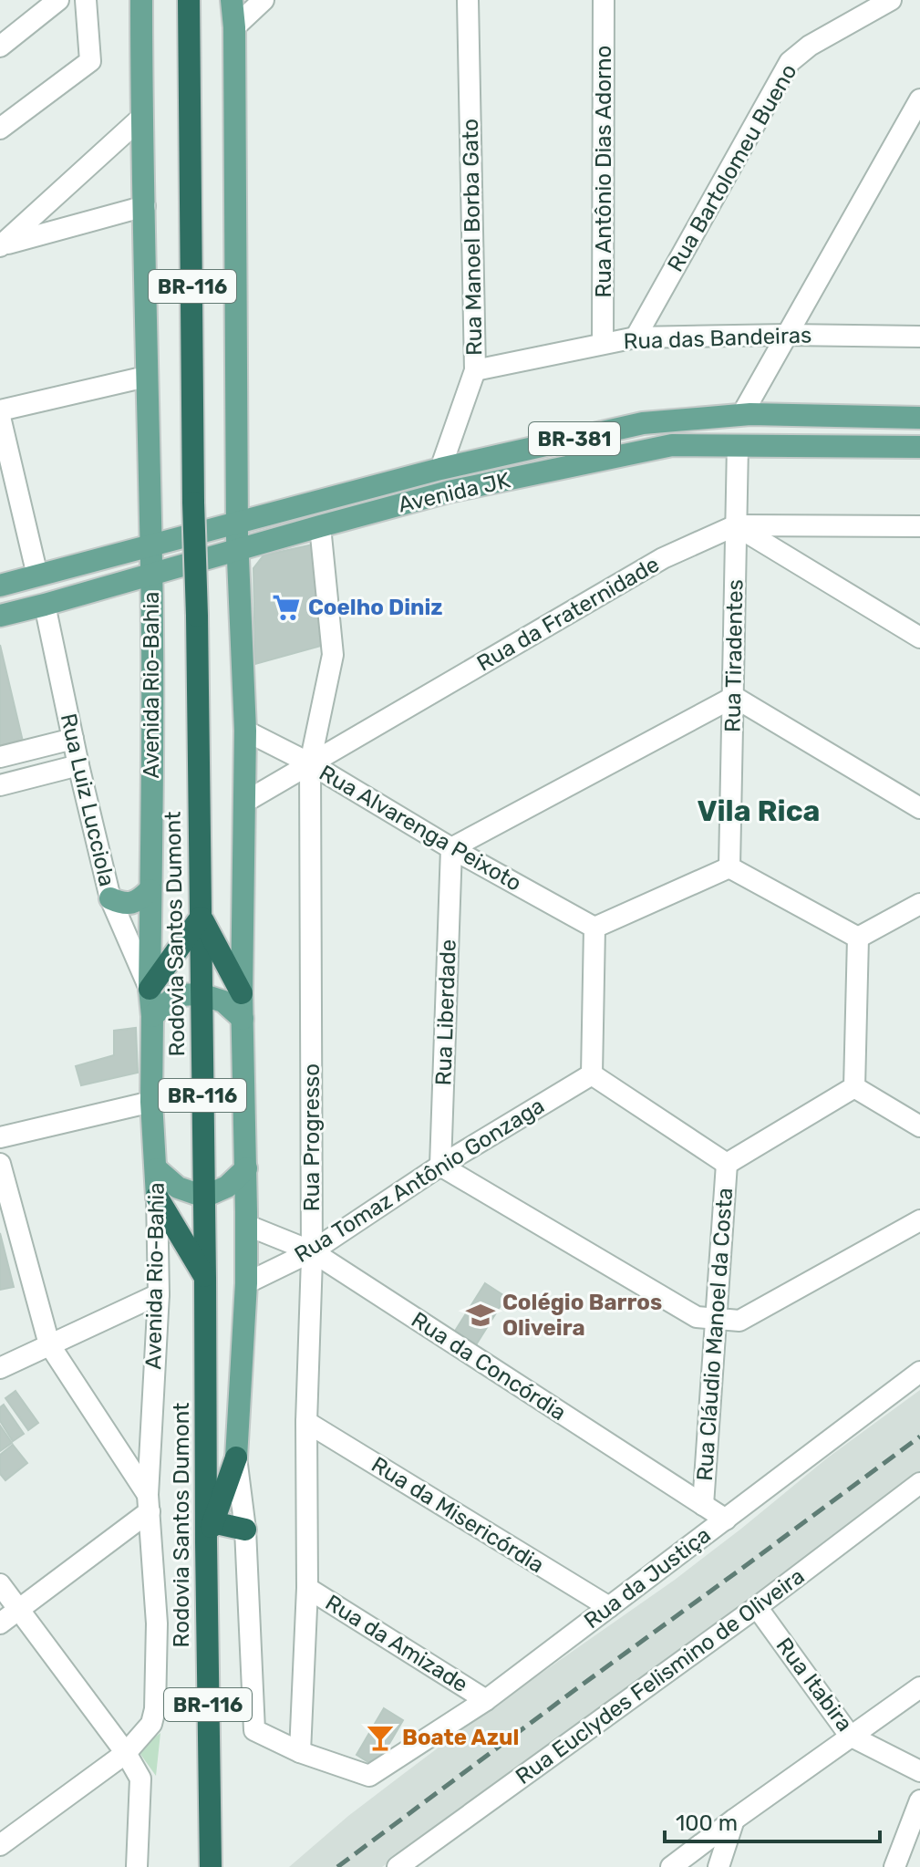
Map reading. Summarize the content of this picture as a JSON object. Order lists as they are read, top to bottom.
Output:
{
  "streets": {
    "highway": ["BR-116", "Rodovia Santos Dumont"],
    "main road": ["BR-381", "Avenida JK", "Avenida Rio-Bahia"],
    "street": [
      "Rua Bartolomeu Bueno",
      "Rua Antônio Dias Adorno",
      "Rua Manoel Borba Gato",
      "Rua das Bandeiras",
      "Rua da Fraternidade",
      "Rua Tiradentes",
      "Rua Luiz Lucciola",
      "Rua Alvarenga Peixoto",
      "Rua Liberdade",
      "Rua Progresso",
      "Rua Tomaz Antônio Gonzaga",
      "Rua Cláudio Manoel da Costa",
      "Rua da Concórdia",
      "Rua da Misericórdia",
      "Rua da Justiça",
      "Rua da Amizade",
      "Rua Euclydes Felismino de Oliveira",
      "Rua Itabira"
    ]
  },
  "crossings": [
    ["Rua Bartolomeu Bueno", "Rua das Bandeiras"],
    ["Rua Antônio Dias Adorno", "Rua das Bandeiras"],
    ["Rua Manoel Borba Gato", "Rua das Bandeiras"],
    ["Rua Manoel Borba Gato", "Avenida JK"],
    ["Avenida JK", "Rua Tiradentes"],
    ["Avenida JK", "Avenida Rio-Bahia"],
    ["Avenida JK", "Rua Luiz Lucciola"],
    ["Avenida JK", "Rua Progresso"],
    ["Rua da Fraternidade", "Rua Tiradentes"],
    ["Rua da Fraternidade", "Rua Alvarenga Peixoto"],
    ["Rua da Fraternidade", "Rua Progresso"],
    ["Avenida Rio-Bahia", "Rua Luiz Lucciola"],
    ["Rua Alvarenga Peixoto", "Rua Liberdade"],
    ["Rua Alvarenga Peixoto", "Rua Progresso"],
    ["Rua Liberdade", "Rua Tomaz Antônio Gonzaga"],
    ["Rua Progresso", "Rua Tomaz Antônio Gonzaga"],
    ["Rua Progresso", "Rua da Concórdia"],
    ["Rua Progresso", "Rua da Misericórdia"],
    ["Rua Progresso", "Rua da Justiça"],
    ["Rua Progresso", "Rua da Amizade"],
    ["Rua Tomaz Antônio Gonzaga", "Rua da Concórdia"],
    ["Rua Cláudio Manoel da Costa", "Rua da Concórdia"],
    ["Rua da Concórdia", "Rua da Justiça"],
    ["Rua da Misericórdia", "Rua da Justiça"],
    ["Rua da Justiça", "Rua da Amizade"],
    ["Rua Euclydes Felismino de Oliveira", "Rua Itabira"]
  ],
  "districts": ["Vila Rica"],
  "places": {
    "supermarket": ["Coelho Diniz"],
    "school or university": ["Colégio Barros Oliveira"],
    "bar": ["Boate Azul"]
  },
  "scale_bar": "100 m"
}
